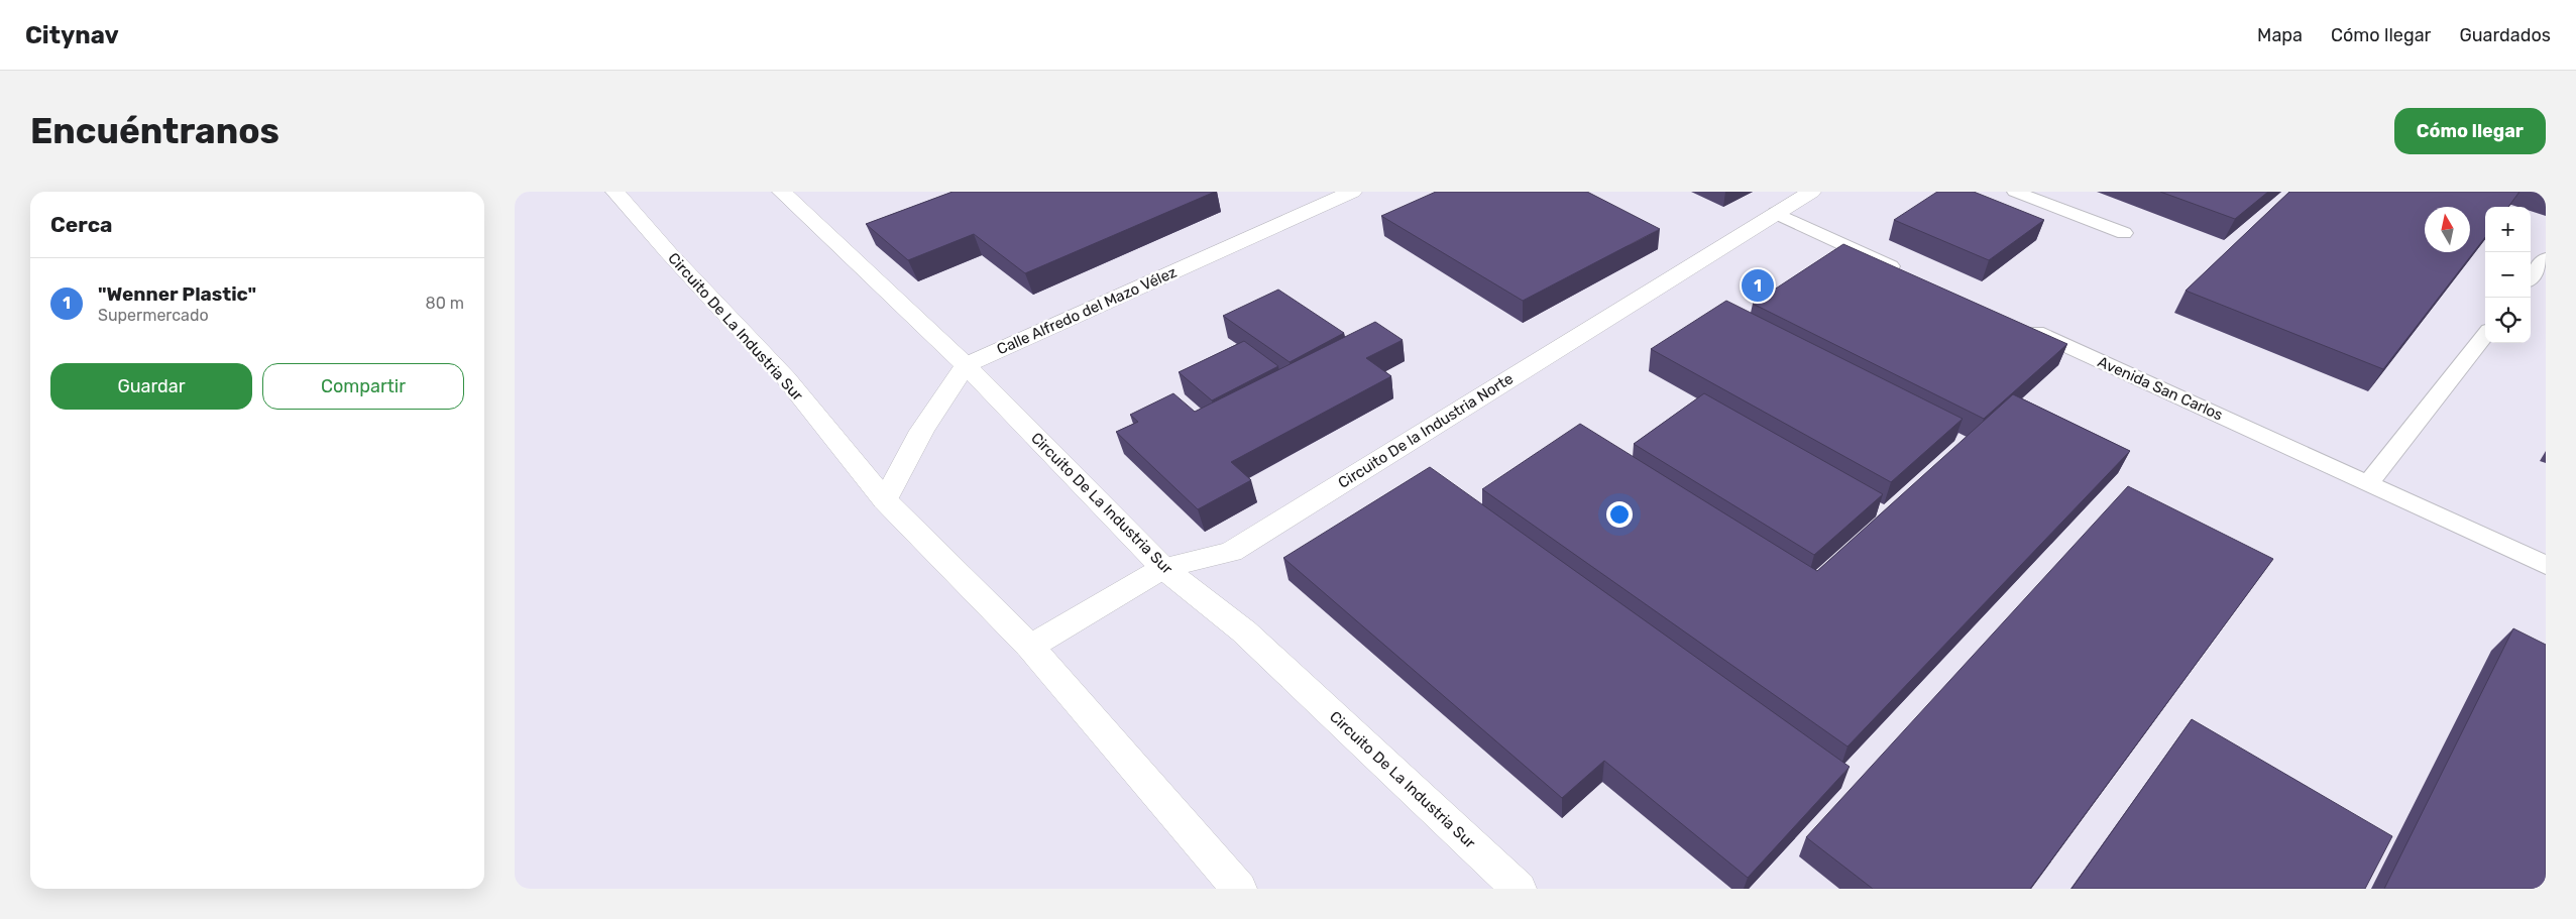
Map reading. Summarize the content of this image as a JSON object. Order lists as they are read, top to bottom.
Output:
{
  "streets": {
    "main road": ["Calle Alfredo del Mazo Vélez", "Circuito De La Industria Sur", "Circuito De la Industria Norte"],
    "lane": ["Avenida San Carlos"]
  },
  "crossings": [
    ["Calle Alfredo del Mazo Vélez", "Circuito De La Industria Sur"],
    ["Circuito De La Industria Sur", "Circuito De la Industria Norte"]
  ],
  "north": "top",
  "page": {
    "header": "Citynav",
    "nav": ["Mapa", "Cómo llegar", "Guardados"],
    "buttons": [
      "Cómo llegar",
      ["Guardar", "Compartir"]
    ],
    "title": "Encuéntranos",
    "heading": "Cerca",
    "map_buttons": ["+", "−"],
    "list": [
      {
        "mark": "1",
        "name": "\"Wenner Plastic\"",
        "note": "Supermercado",
        "value": "80 m"
      }
    ],
    "pins": "1"
  }
}
